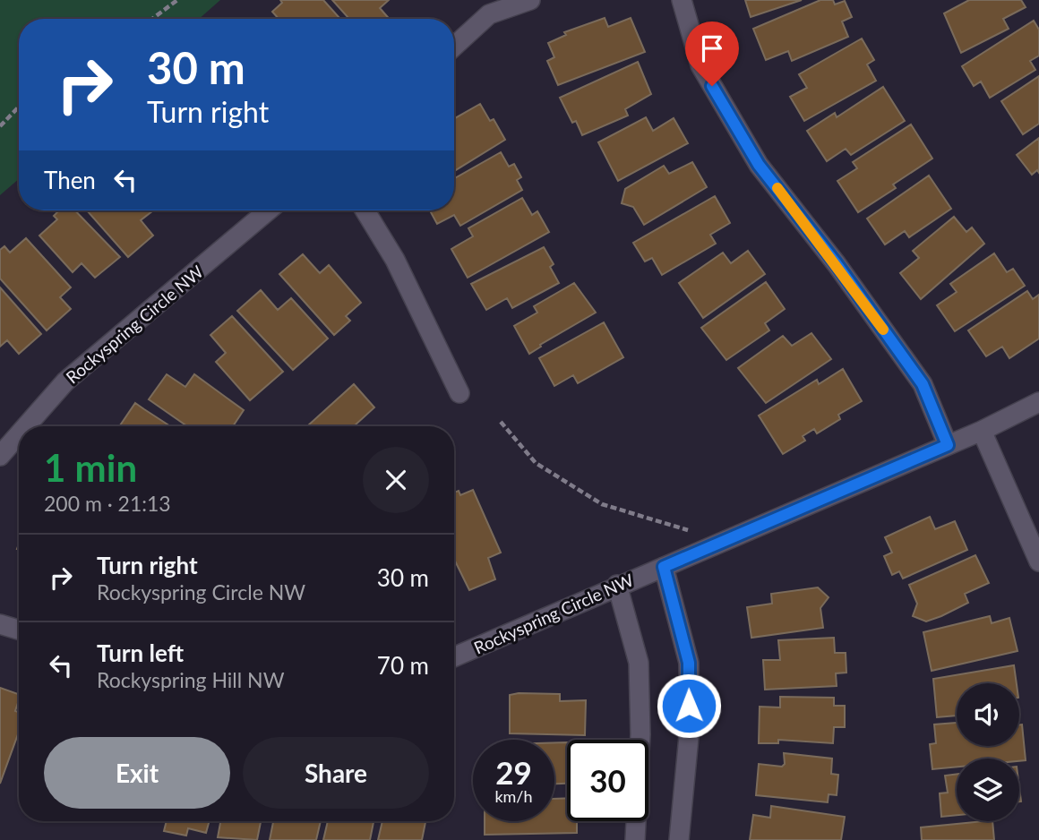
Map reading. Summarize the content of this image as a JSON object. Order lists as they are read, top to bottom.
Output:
{
  "streets": {
    "street": ["Rockyspring Circle NW"]
  },
  "page": {
    "turn": ["30 m", "Turn right"],
    "then": "Then",
    "heading": ["1 min", "200 m · 21:13"],
    "list": [
      {
        "name": "Turn right",
        "note": "Rockyspring Circle NW",
        "value": "30 m"
      },
      {
        "name": "Turn left",
        "note": "Rockyspring Hill NW",
        "value": "70 m"
      }
    ],
    "buttons": ["Exit", "Share"],
    "speed": "29 km/h",
    "limit": "30"
  }
}
